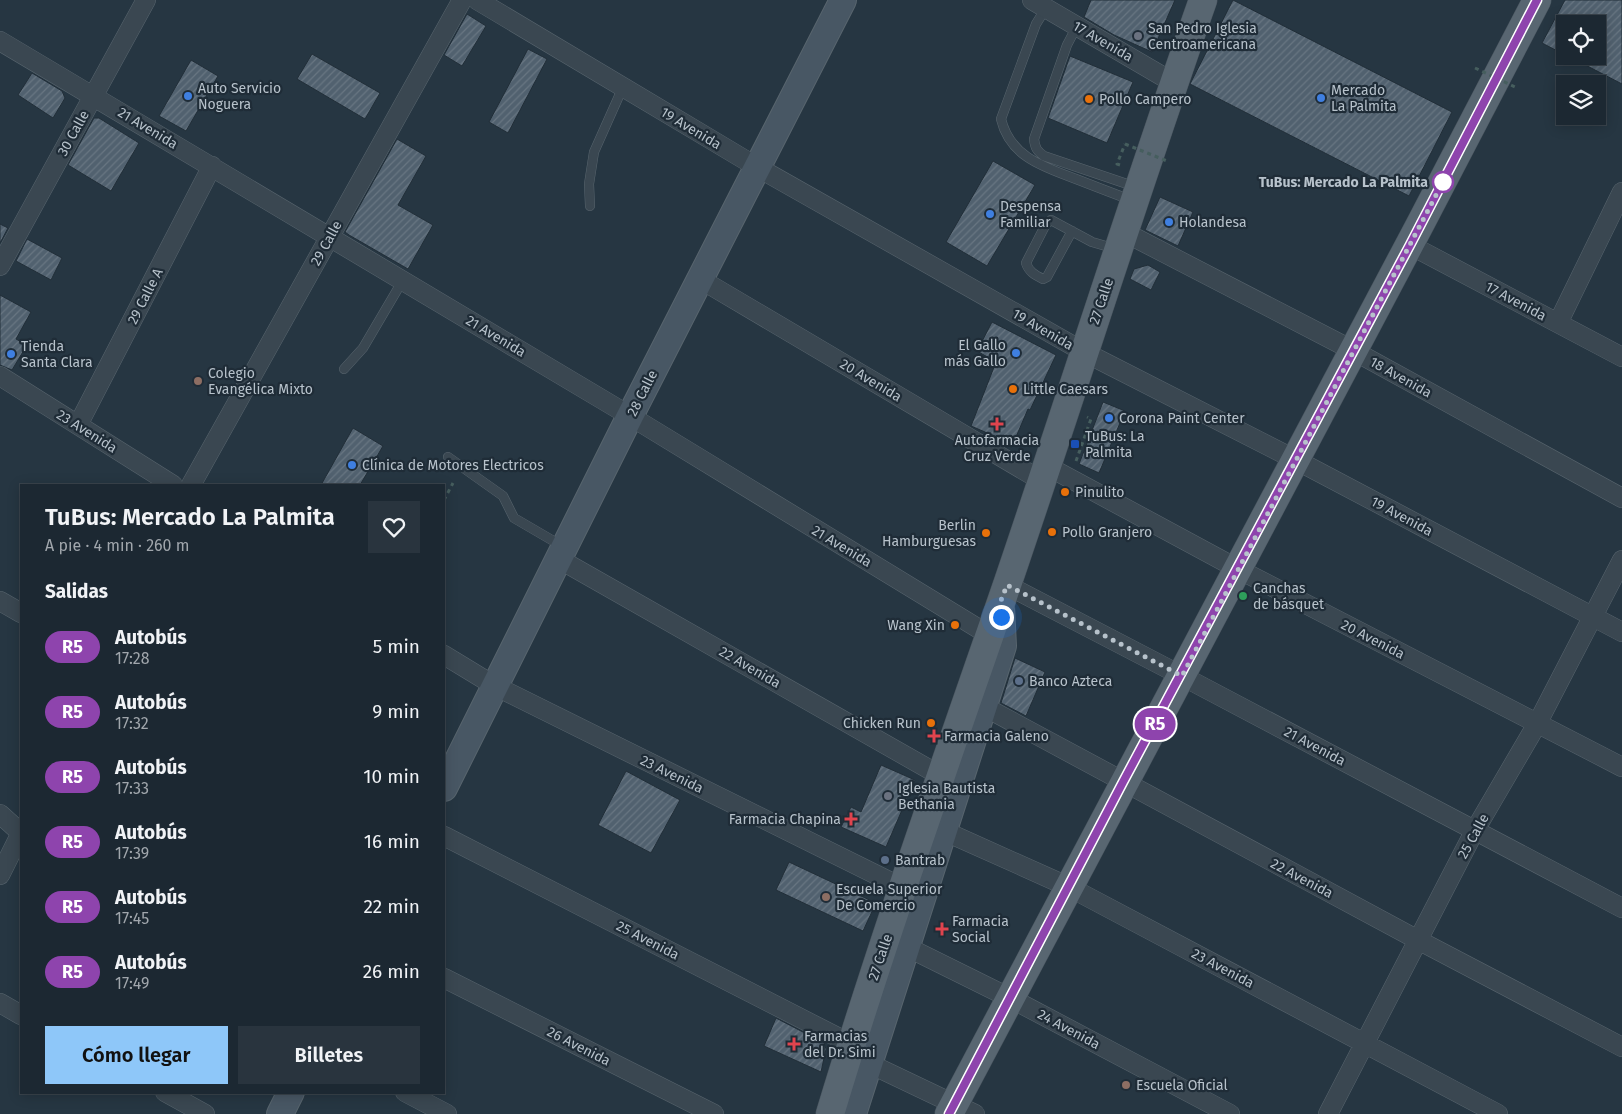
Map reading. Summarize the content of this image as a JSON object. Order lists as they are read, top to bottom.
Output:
{
  "streets": {
    "main road": ["27 Calle"],
    "street": [
      "17 Avenida",
      "21 Avenida",
      "19 Avenida",
      "30 Calle",
      "29 Calle",
      "29 Calle A",
      "18 Avenida",
      "20 Avenida",
      "28 Calle",
      "23 Avenida",
      "22 Avenida",
      "25 Calle",
      "25 Avenida",
      "24 Avenida",
      "26 Avenida"
    ]
  },
  "crossings": [
    ["17 Avenida", "27 Calle"],
    ["21 Avenida", "30 Calle"],
    ["21 Avenida", "29 Calle"],
    ["21 Avenida", "29 Calle A"],
    ["21 Avenida", "27 Calle"],
    ["21 Avenida", "28 Calle"],
    ["21 Avenida", "25 Calle"],
    ["19 Avenida", "27 Calle"],
    ["19 Avenida", "28 Calle"],
    ["19 Avenida", "25 Calle"],
    ["29 Calle A", "23 Avenida"],
    ["27 Calle", "18 Avenida"],
    ["27 Calle", "20 Avenida"],
    ["27 Calle", "23 Avenida"],
    ["27 Calle", "22 Avenida"],
    ["27 Calle", "25 Avenida"],
    ["27 Calle", "24 Avenida"],
    ["20 Avenida", "28 Calle"],
    ["20 Avenida", "25 Calle"],
    ["28 Calle", "23 Avenida"],
    ["28 Calle", "22 Avenida"],
    ["23 Avenida", "25 Calle"],
    ["22 Avenida", "25 Calle"]
  ],
  "places": {
    "other": [
      "San Pedro Iglesia Centroamericana",
      "Auto Servicio Noguera",
      "Mercado La Palmita",
      "Pollo Campero",
      "TuBus: Mercado La Palmita",
      "Despensa Familiar",
      "Holandesa",
      "El Gallo más Gallo",
      "Tienda Santa Clara",
      "Colegio Evangélica Mixto",
      "Little Caesars",
      "Corona Paint Center",
      "Clínica de Motores Electricos",
      "Pinulito",
      "Pollo Granjero",
      "Berlin Hamburguesas",
      "Canchas de básquet",
      "Wang Xin",
      "Banco Azteca",
      "Chicken Run",
      "Iglesia Bautista Bethania",
      "Bantrab",
      "Escuela Superior De Comercio",
      "Escuela Oficial"
    ],
    "health": [
      "Autofarmacia Cruz Verde",
      "Farmacia Galeno",
      "Farmacia Chapina",
      "Farmacia Social",
      "Farmacias del Dr. Simi"
    ],
    "transit": ["TuBus: La Palmita"]
  },
  "lines": ["bus line R5"],
  "page": {
    "on_map": "R5",
    "heading": [
      ["TuBus: Mercado La Palmita", "A pie · 4 min · 260 m"],
      "Salidas"
    ],
    "list": [
      {
        "mark": "R5",
        "name": "Autobús",
        "note": "17:28",
        "value": "5 min"
      },
      {
        "mark": "R5",
        "name": "Autobús",
        "note": "17:32",
        "value": "9 min"
      },
      {
        "mark": "R5",
        "name": "Autobús",
        "note": "17:33",
        "value": "10 min"
      },
      {
        "mark": "R5",
        "name": "Autobús",
        "note": "17:39",
        "value": "16 min"
      },
      {
        "mark": "R5",
        "name": "Autobús",
        "note": "17:45",
        "value": "22 min"
      },
      {
        "mark": "R5",
        "name": "Autobús",
        "note": "17:49",
        "value": "26 min"
      }
    ],
    "buttons": ["Cómo llegar", "Billetes"]
  }
}
